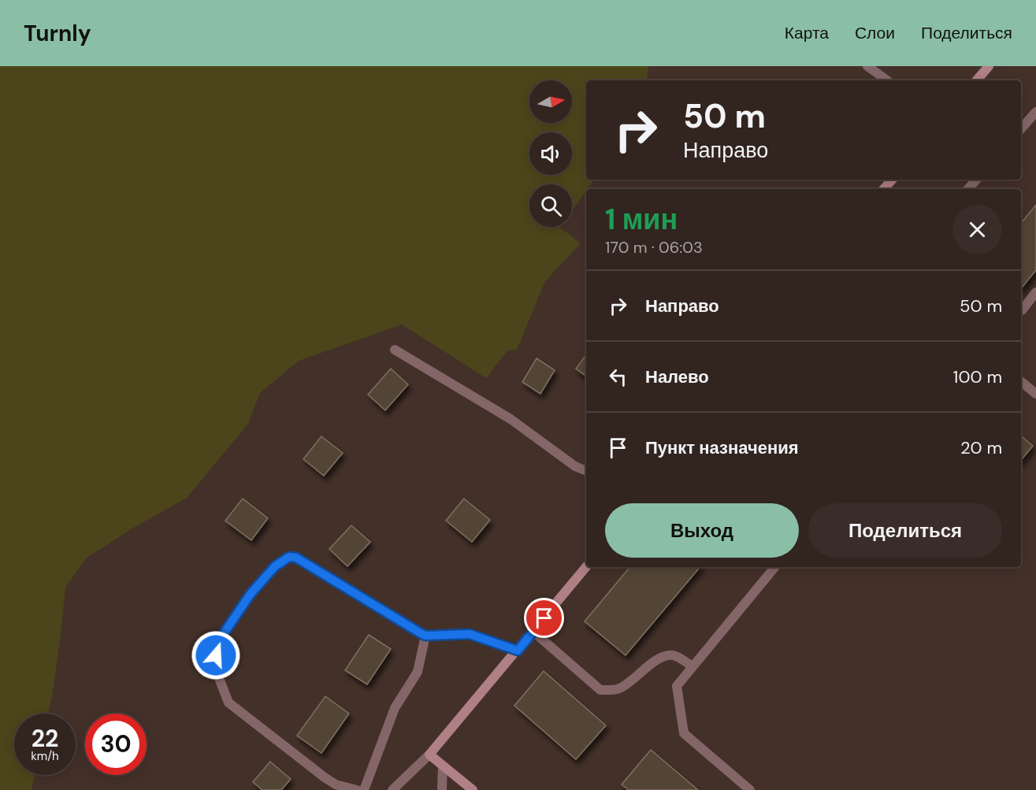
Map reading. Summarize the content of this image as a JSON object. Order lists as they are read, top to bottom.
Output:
{
  "north": "right",
  "page": {
    "header": "Turnly",
    "nav": ["Карта", "Слои", "Поделиться"],
    "turn": ["50 m", "Направо"],
    "heading": ["1 мин", "170 m · 06:03"],
    "list": [
      {
        "name": "Направо",
        "value": "50 m"
      },
      {
        "name": "Налево",
        "value": "100 m"
      },
      {
        "name": "Пункт назначения",
        "value": "20 m"
      }
    ],
    "buttons": ["Выход", "Поделиться"],
    "speed": "22 km/h",
    "limit": "30"
  }
}
